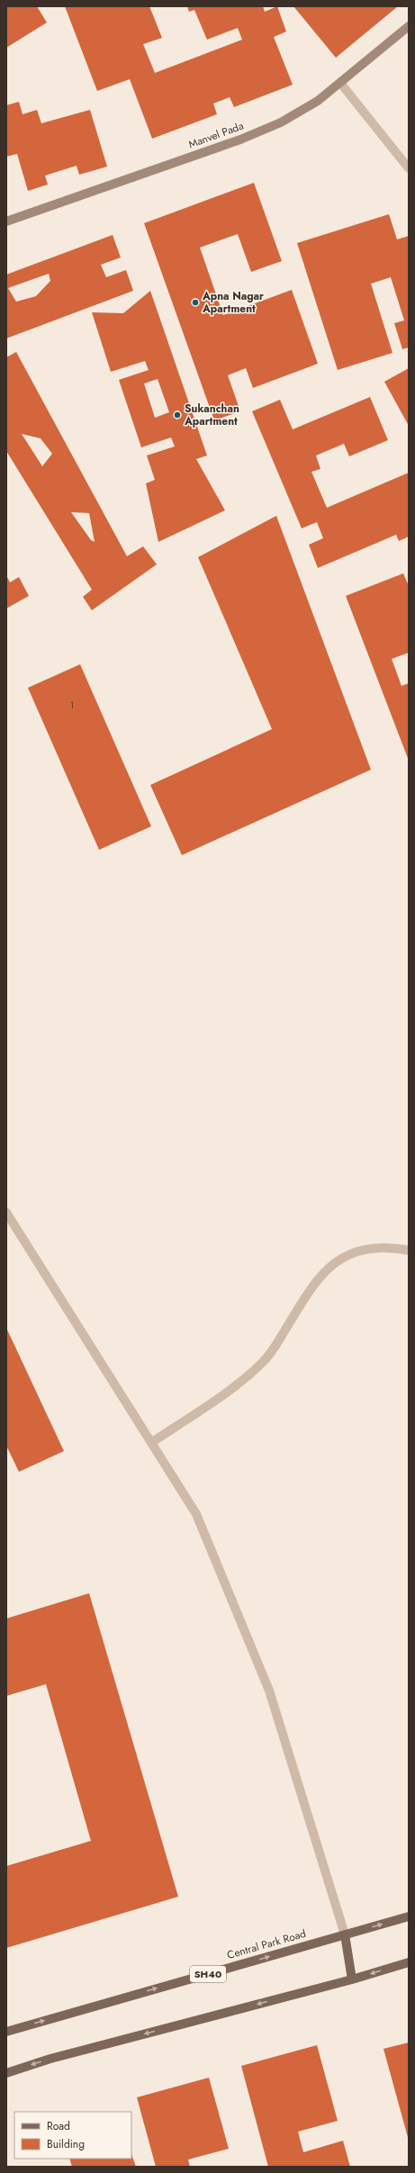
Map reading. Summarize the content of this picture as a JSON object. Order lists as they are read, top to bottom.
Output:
{
  "streets": {
    "main road": ["Manvel Pada", "Central Park Road", "SH40"]
  },
  "places": ["Apna Nagar Apartment", "Sukanchan Apartment"],
  "house_numbers": ["1"],
  "legend": ["Road", "Building"]
}
